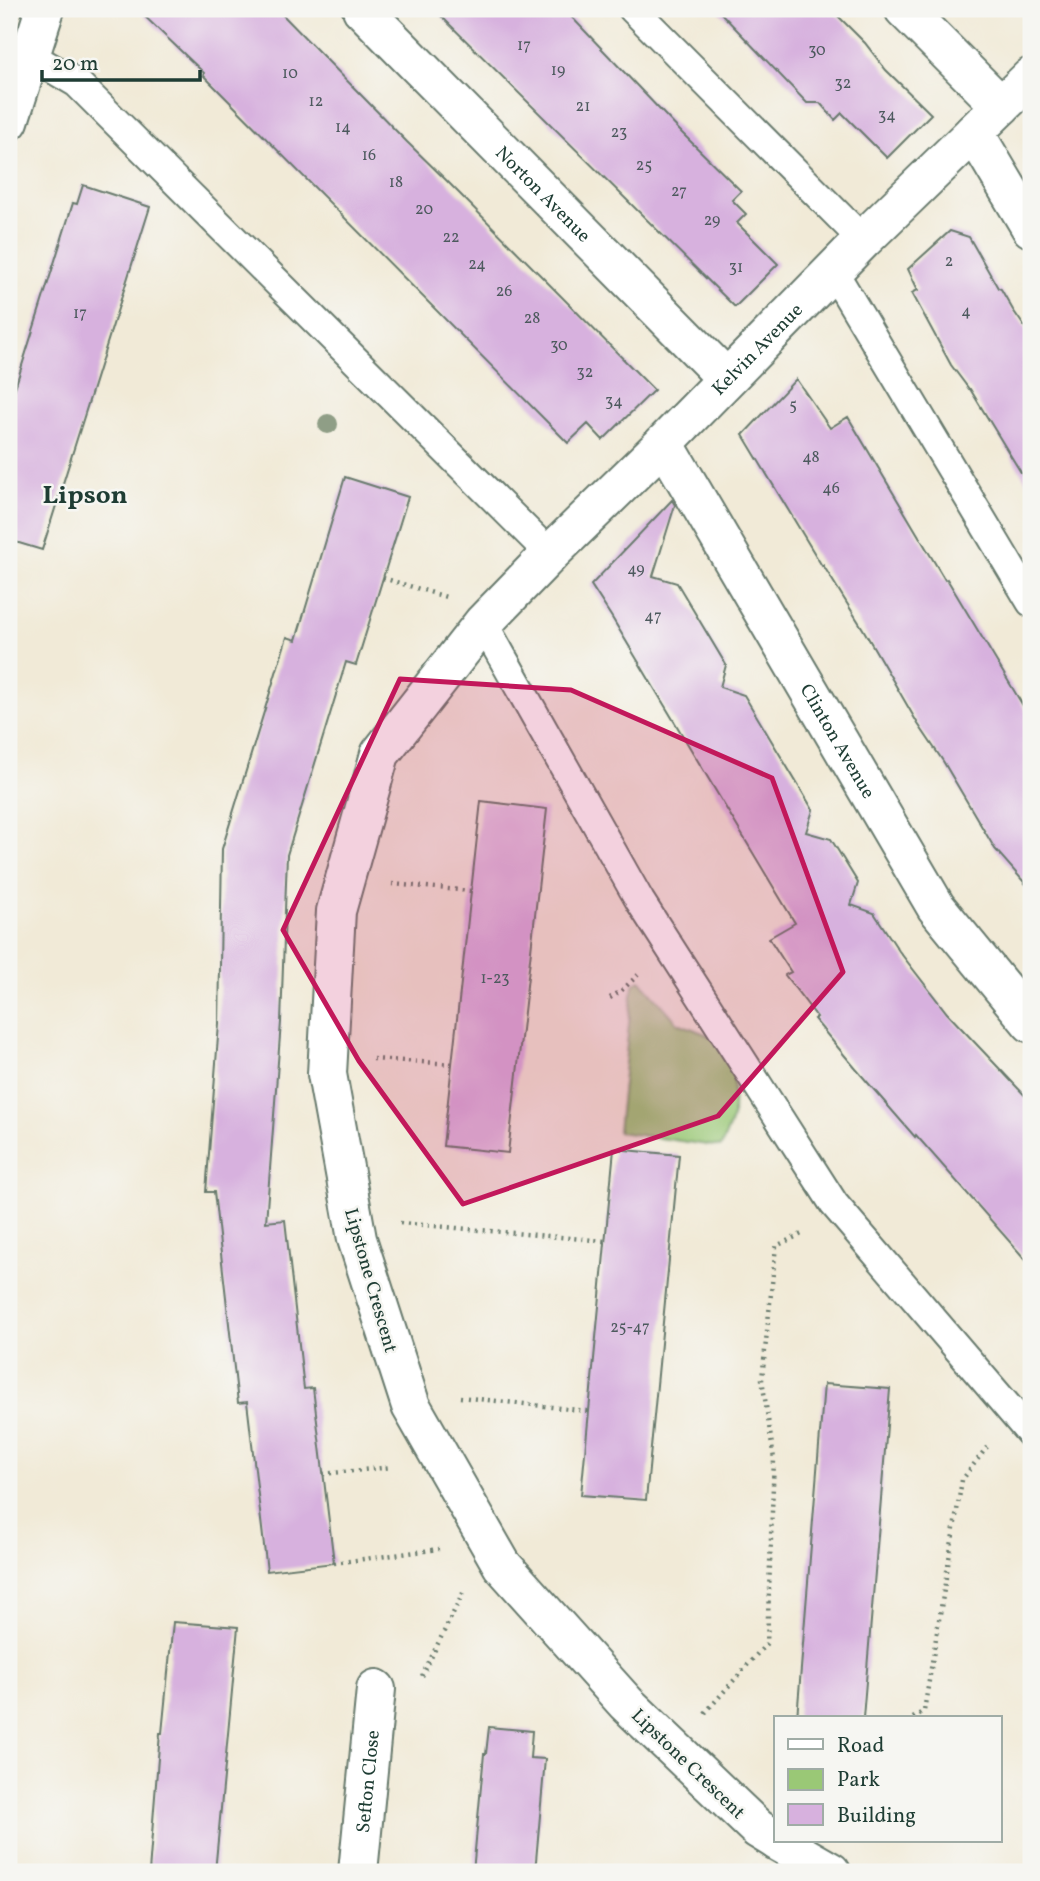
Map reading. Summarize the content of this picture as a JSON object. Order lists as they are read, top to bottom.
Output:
{
  "streets": {
    "street": [
      "Norton Avenue",
      "Kelvin Avenue",
      "Clinton Avenue",
      "Lipstone Crescent",
      "Sefton Close"
    ]
  },
  "crossings": [
    ["Norton Avenue", "Kelvin Avenue"],
    ["Kelvin Avenue", "Clinton Avenue"],
    ["Kelvin Avenue", "Lipstone Crescent"]
  ],
  "districts": ["Lipson"],
  "house_numbers": [
    "17",
    "30",
    "19",
    "10",
    "32",
    "12",
    "21",
    "34",
    "14",
    "23",
    "16",
    "25",
    "18",
    "27",
    "20",
    "29",
    "22",
    "2",
    "24",
    "31",
    "26",
    "4",
    "17",
    "28",
    "30",
    "32",
    "34",
    "5",
    "48",
    "46",
    "49",
    "47",
    "1-23",
    "25-47"
  ],
  "legend": ["Road", "Park", "Building"],
  "scale_bar": "20 m"
}
